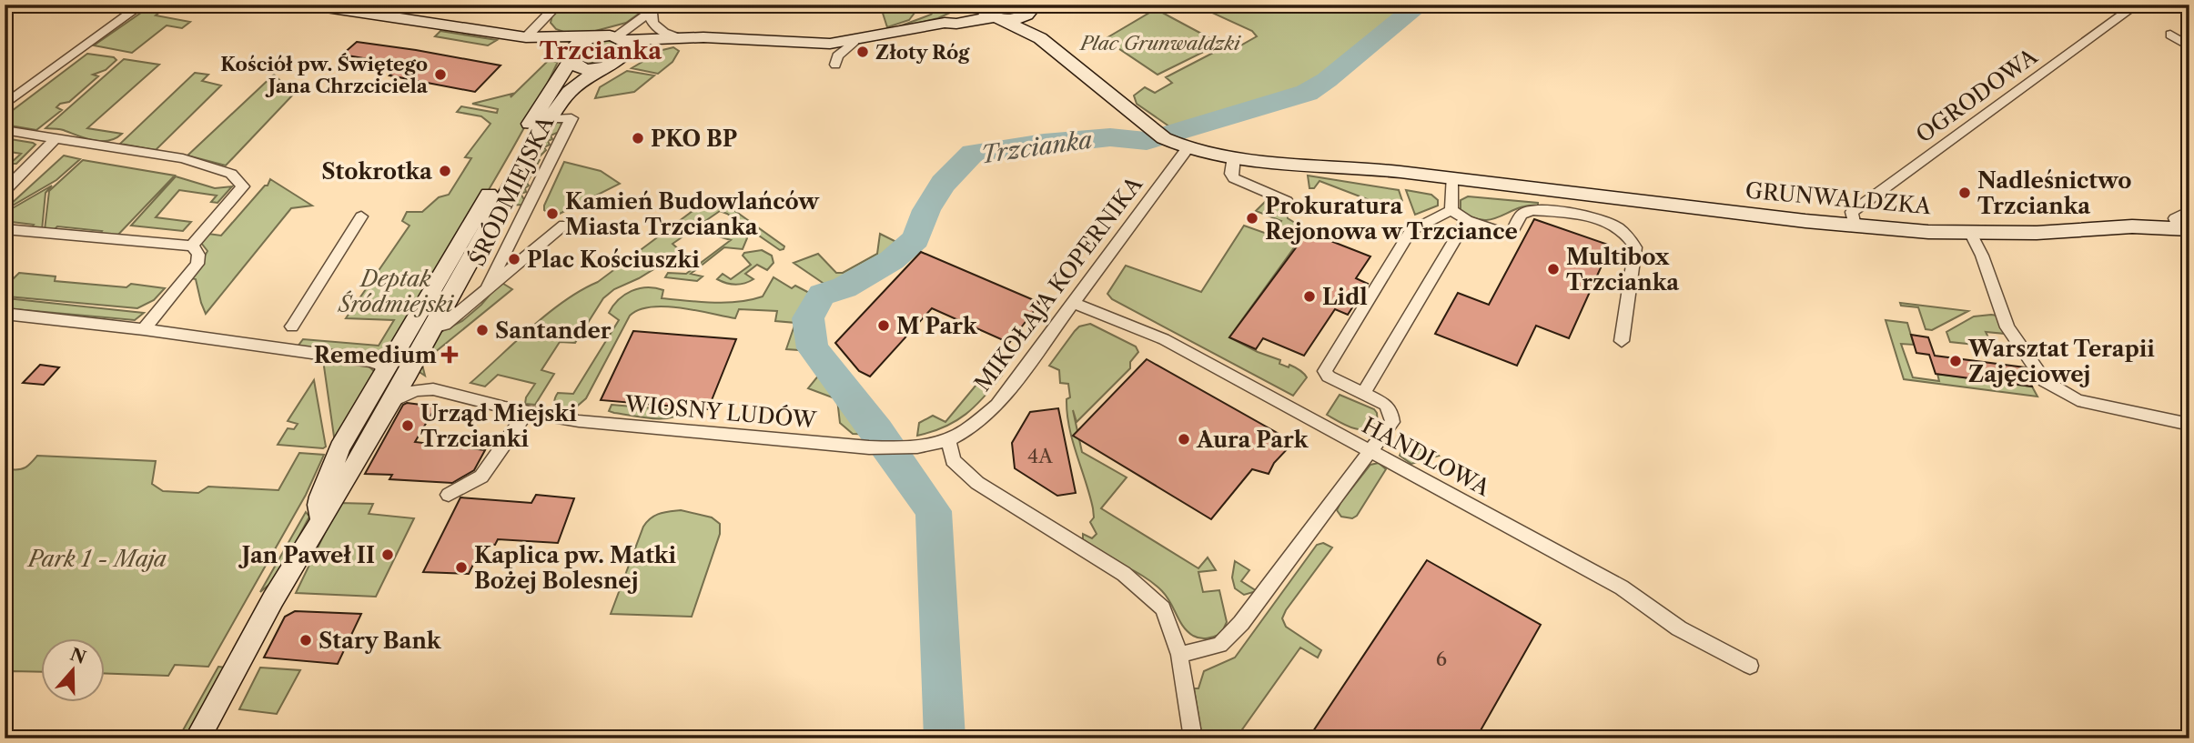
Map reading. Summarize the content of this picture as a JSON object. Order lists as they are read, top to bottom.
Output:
{
  "streets": {
    "main road": ["GRUNWALDZKA"],
    "street": [
      "OGRODOWA",
      "ŚRÓDMIEJSKA",
      "MIKOŁAJA KOPERNIKA",
      "WIOSNY LUDÓW",
      "HANDLOWA"
    ]
  },
  "crossings": [
    ["OGRODOWA", "GRUNWALDZKA"],
    ["GRUNWALDZKA", "MIKOŁAJA KOPERNIKA"],
    ["MIKOŁAJA KOPERNIKA", "WIOSNY LUDÓW"],
    ["MIKOŁAJA KOPERNIKA", "HANDLOWA"]
  ],
  "districts": ["Trzcianka"],
  "water": ["Trzcianka"],
  "parks": ["Plac Grunwaldzki", "Deptak Śródmiejski", "Park 1 - Maja"],
  "places": {
    "other": [
      "Złoty Róg",
      "Kościół pw. Świętego Jana Chrzciciela",
      "PKO BP",
      "Stokrotka",
      "Nadleśnictwo Trzcianka",
      "Kamień Budowlańców Miasta Trzcianka",
      "Prokuratura Rejonowa w Trzciance",
      "Plac Kościuszki",
      "Multibox Trzcianka",
      "Lidl",
      "M Park",
      "Santander",
      "Warsztat Terapii Zajęciowej",
      "Urząd Miejski Trzcianki",
      "Aura Park",
      "Jan Paweł II",
      "Kaplica pw. Matki Bożej Bolesnej",
      "Stary Bank"
    ],
    "health": ["Remedium"]
  },
  "house_numbers": ["4A", "6"],
  "north": "top"
}
